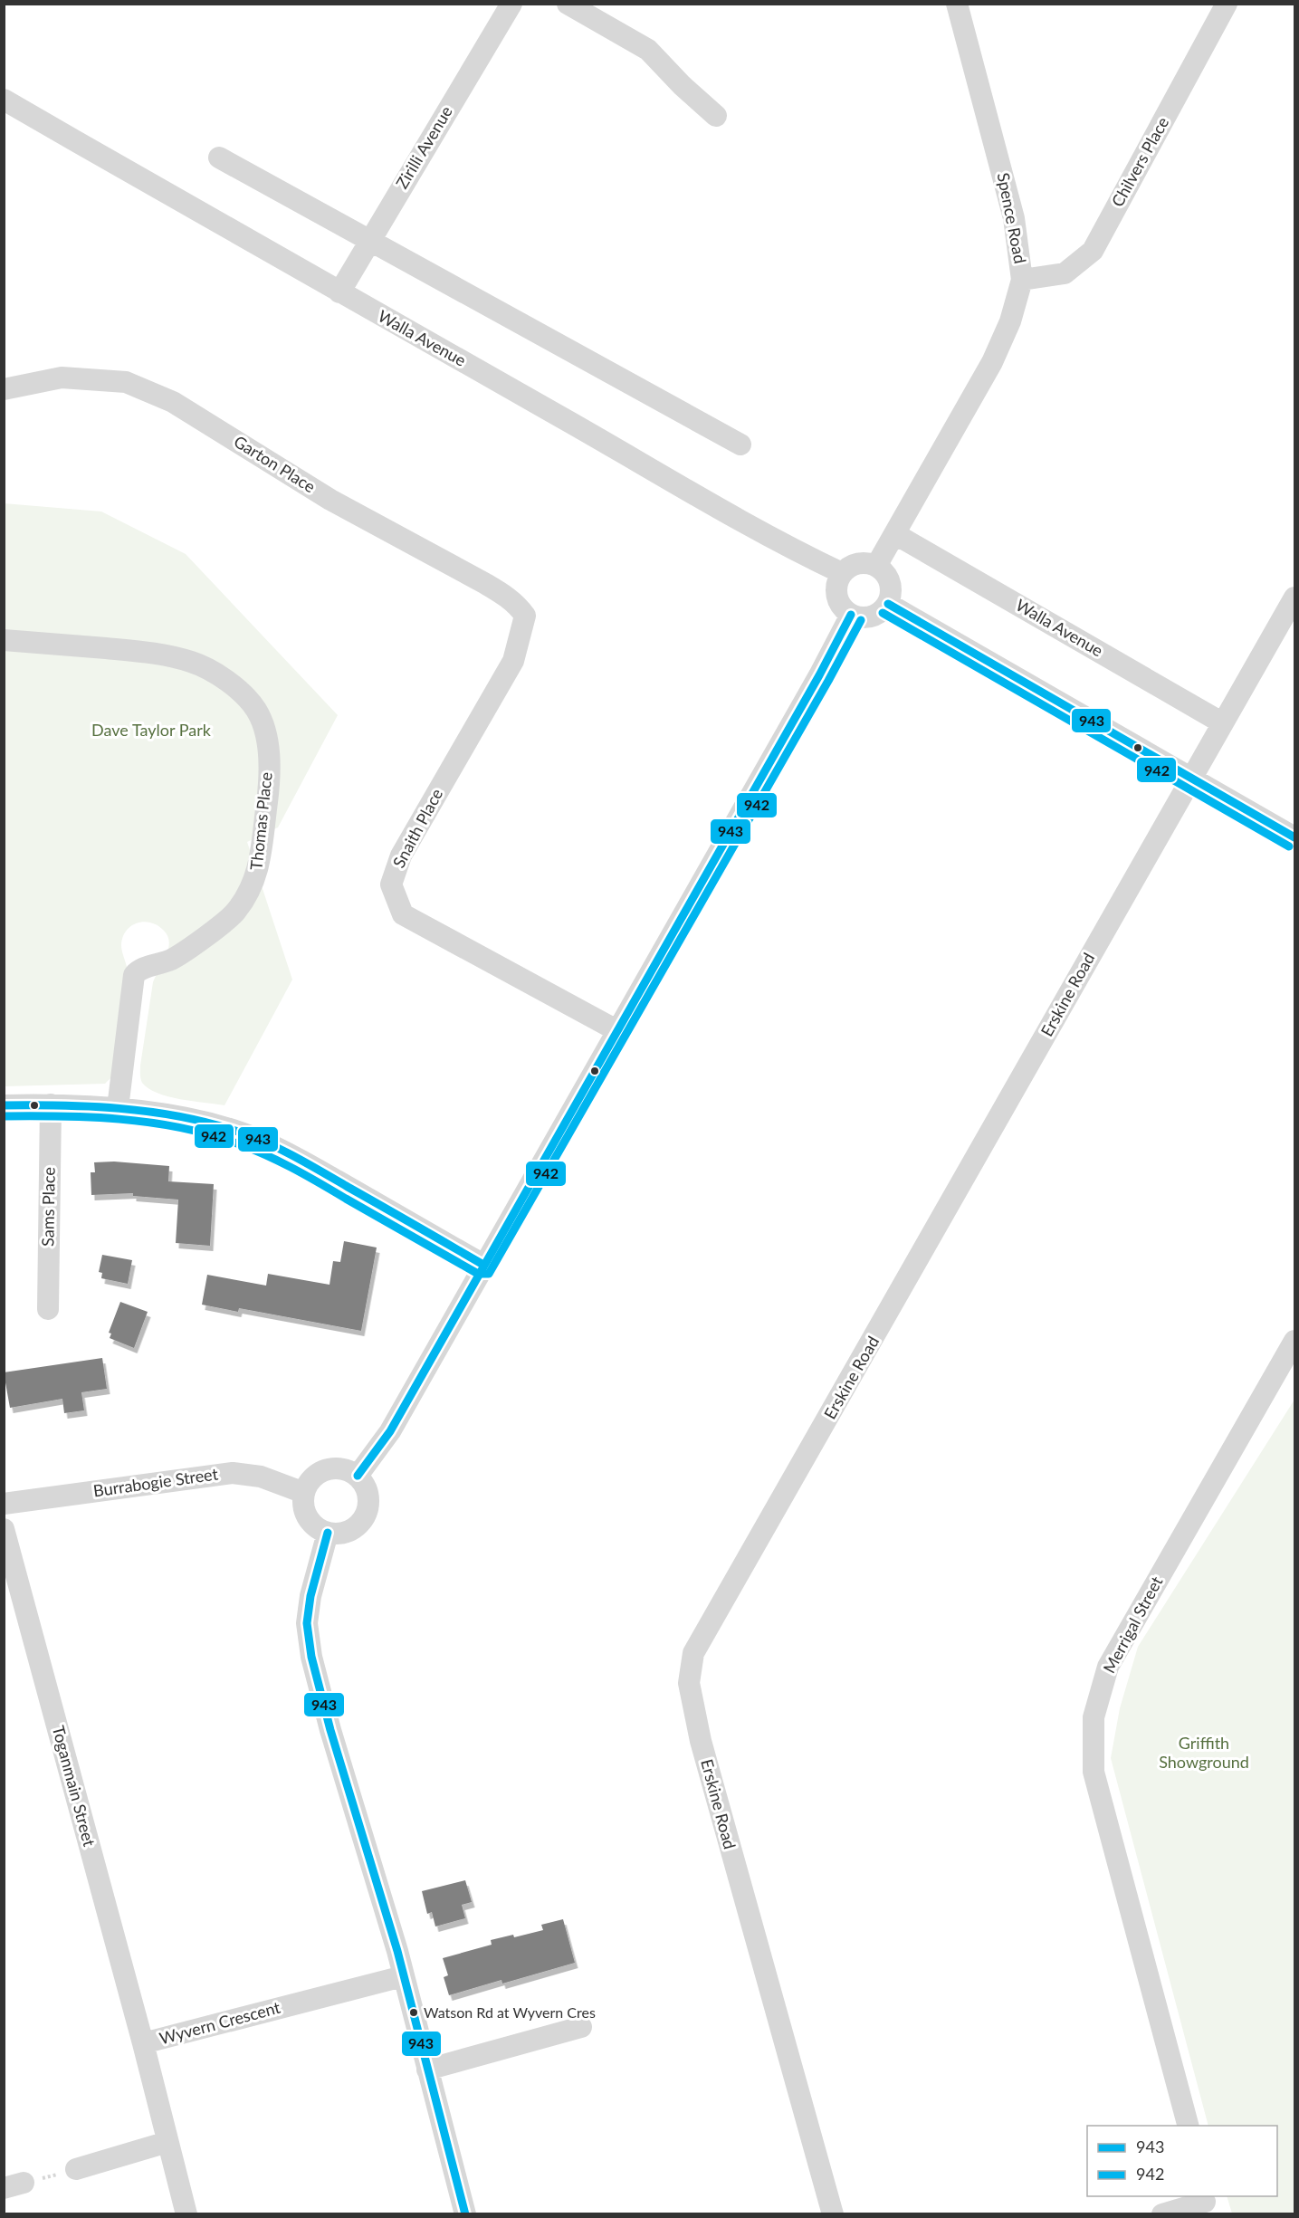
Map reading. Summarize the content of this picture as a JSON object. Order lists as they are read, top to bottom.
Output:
{
  "streets": {
    "street": [
      "Zirilli Avenue",
      "Chilvers Place",
      "Spence Road",
      "Walla Avenue",
      "Garton Place",
      "Thomas Place",
      "Snaith Place",
      "Erskine Road",
      "Sams Place",
      "Burrabogie Street",
      "Merrigal Street",
      "Toganmain Street",
      "Wyvern Crescent"
    ]
  },
  "crossings": [
    ["Zirilli Avenue", "Walla Avenue"],
    ["Chilvers Place", "Spence Road"],
    ["Spence Road", "Walla Avenue"],
    ["Walla Avenue", "Erskine Road"],
    ["Garton Place", "Snaith Place"],
    ["Toganmain Street", "Wyvern Crescent"]
  ],
  "parks": ["Dave Taylor Park", "Griffith Showground"],
  "places": ["Watson Rd at Wyvern Cres"],
  "lines": ["transit line 943", "transit line 942"],
  "legend": ["943", "942"]
}
